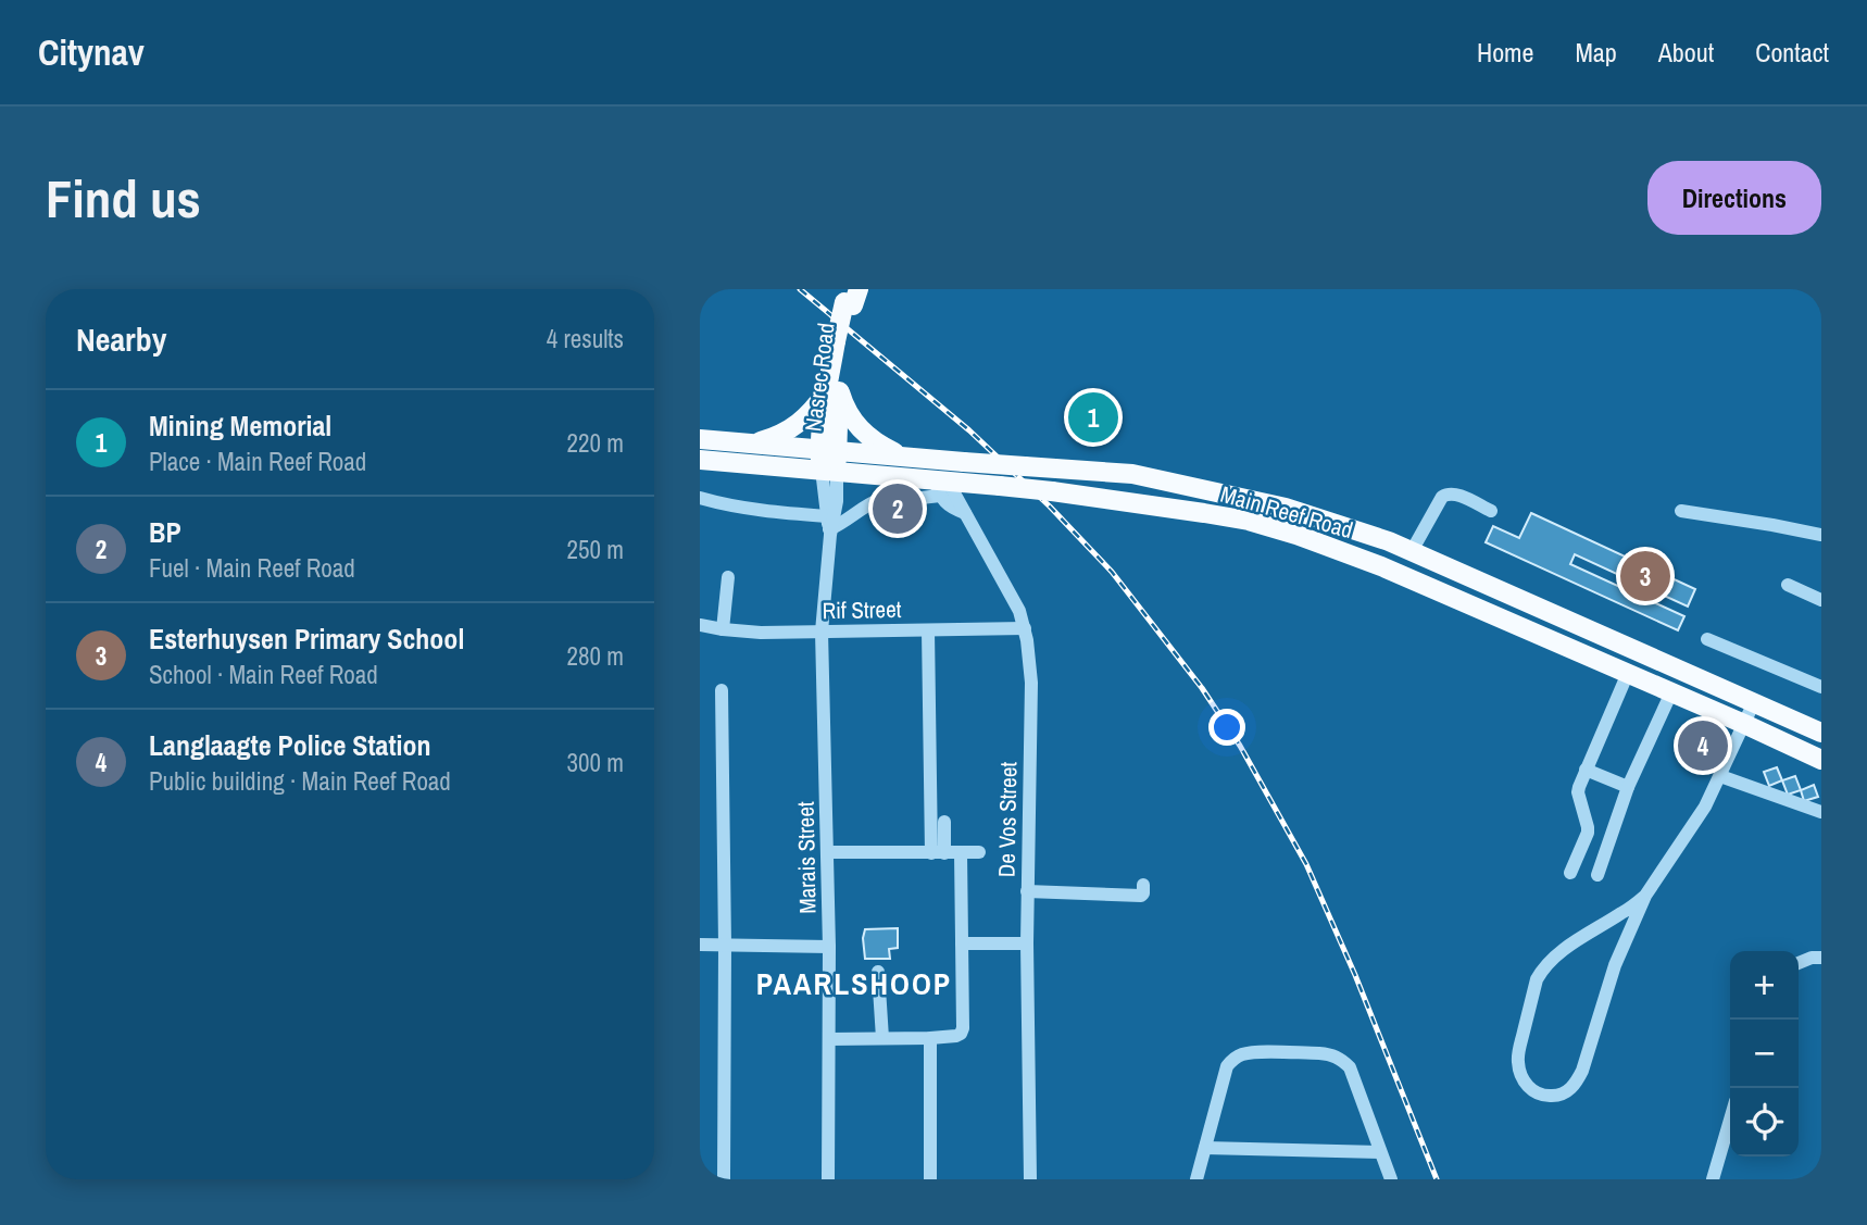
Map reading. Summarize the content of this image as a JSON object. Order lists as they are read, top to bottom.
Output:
{
  "streets": {
    "main road": ["Nasrec Road", "Main Reef Road"],
    "street": ["Rif Street", "De Vos Street", "Marais Street"]
  },
  "crossings": [
    ["Nasrec Road", "Main Reef Road"],
    ["Nasrec Road", "Marais Street"],
    ["Main Reef Road", "De Vos Street"],
    ["Main Reef Road", "Marais Street"],
    ["Rif Street", "De Vos Street"],
    ["Rif Street", "Marais Street"]
  ],
  "districts": ["PAARLSHOOP"],
  "page": {
    "header": "Citynav",
    "nav": [
      "Home",
      "Map",
      "About",
      "Contact"
    ],
    "buttons": "Directions",
    "title": "Find us",
    "heading": ["Nearby", "4 results"],
    "list": [
      {
        "mark": "1",
        "name": "Mining Memorial",
        "note": "Place · Main Reef Road",
        "value": "220 m"
      },
      {
        "mark": "2",
        "name": "BP",
        "note": "Fuel · Main Reef Road",
        "value": "250 m"
      },
      {
        "mark": "3",
        "name": "Esterhuysen Primary School",
        "note": "School · Main Reef Road",
        "value": "280 m"
      },
      {
        "mark": "4",
        "name": "Langlaagte Police Station",
        "note": "Public building · Main Reef Road",
        "value": "300 m"
      }
    ],
    "pins": [
      "1",
      "2",
      "3",
      "4"
    ],
    "map_buttons": ["+", "−"]
  }
}
